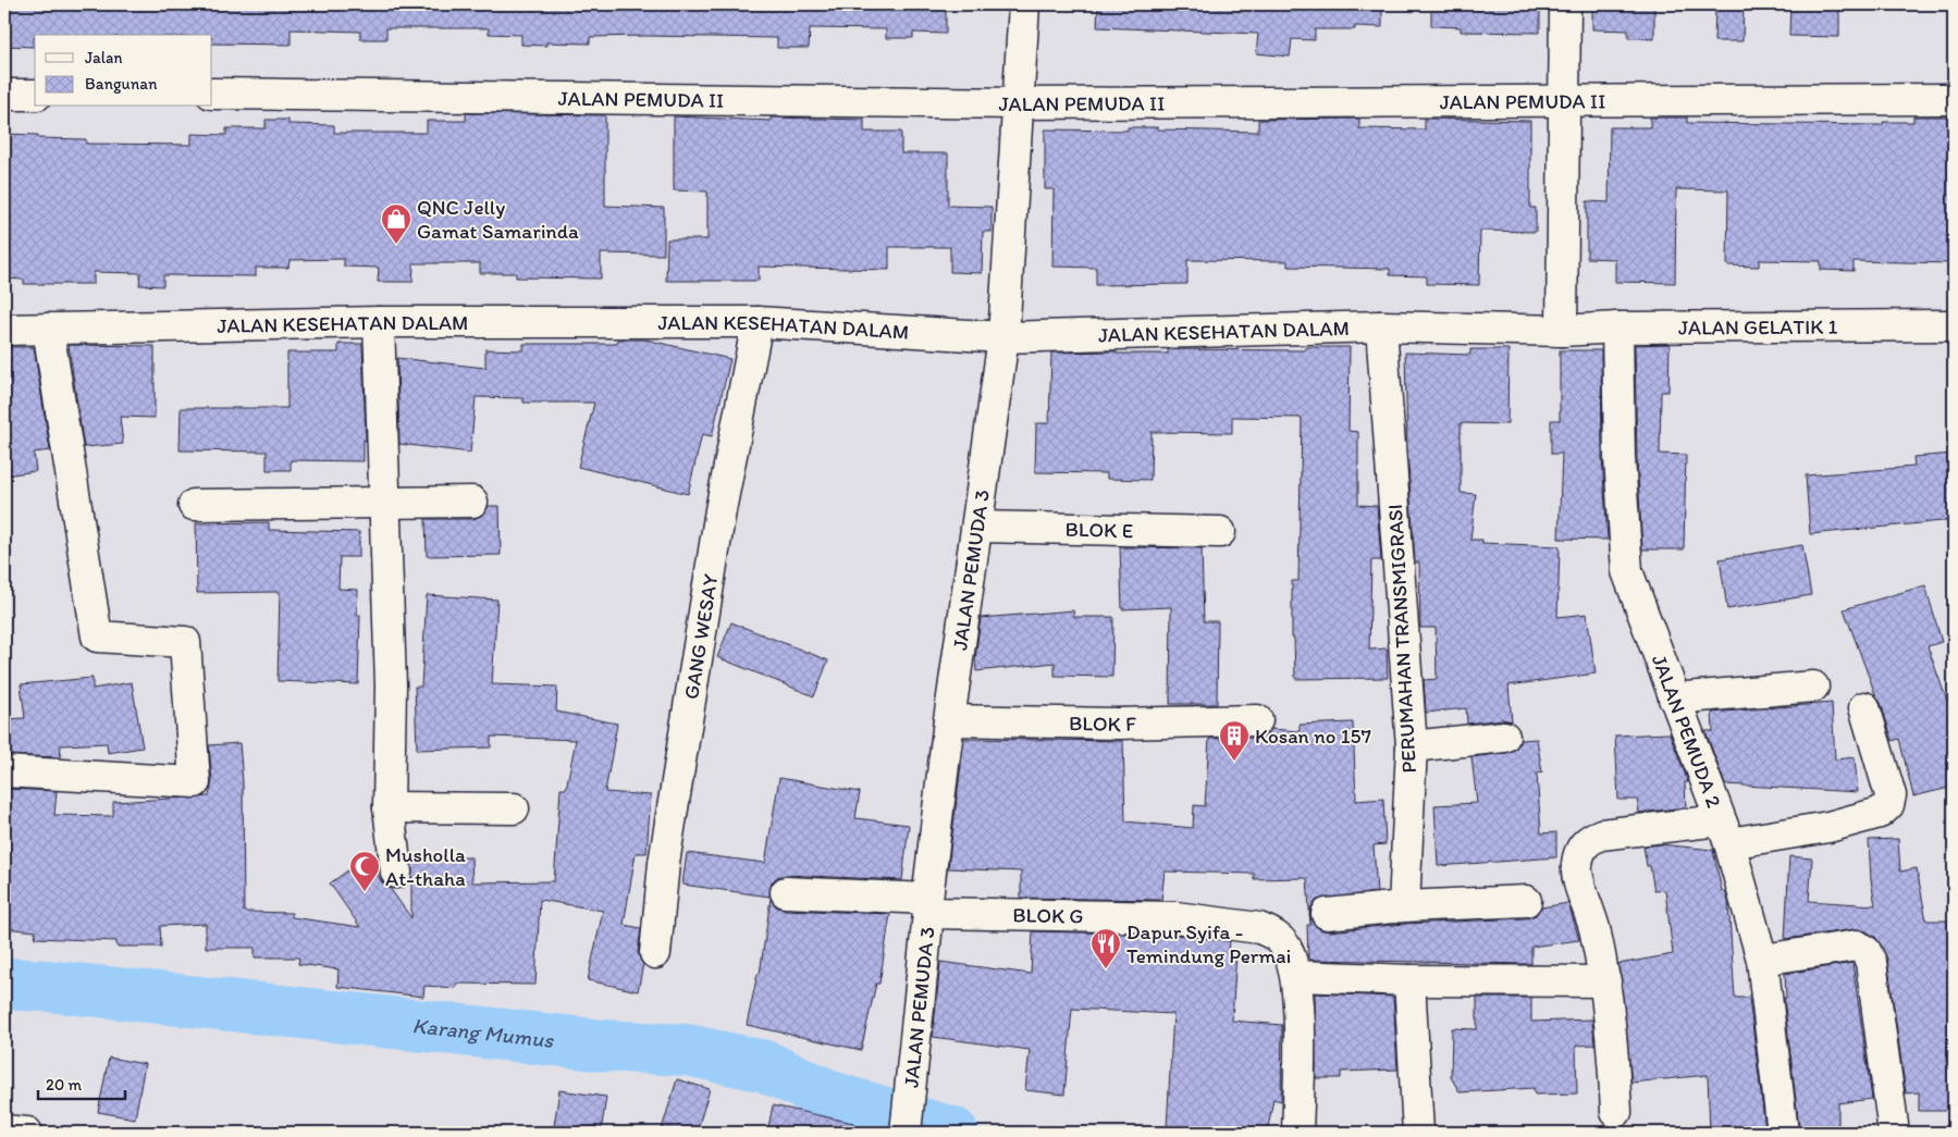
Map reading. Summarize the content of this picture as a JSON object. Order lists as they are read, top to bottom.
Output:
{
  "streets": {
    "street": [
      "JALAN PEMUDA II",
      "JALAN KESEHATAN DALAM",
      "JALAN GELATIK 1",
      "BLOK E",
      "JALAN PEMUDA 3",
      "GANG WESAY",
      "PERUMAHAN TRANSMIGRASI",
      "BLOK F",
      "JALAN PEMUDA 2",
      "BLOK G"
    ]
  },
  "crossings": [
    ["JALAN PEMUDA II", "JALAN PEMUDA 3"],
    ["JALAN KESEHATAN DALAM", "JALAN GELATIK 1"],
    ["JALAN KESEHATAN DALAM", "JALAN PEMUDA 3"],
    ["JALAN KESEHATAN DALAM", "GANG WESAY"],
    ["JALAN KESEHATAN DALAM", "PERUMAHAN TRANSMIGRASI"],
    ["JALAN GELATIK 1", "JALAN PEMUDA 2"],
    ["BLOK E", "JALAN PEMUDA 3"],
    ["JALAN PEMUDA 3", "BLOK F"],
    ["JALAN PEMUDA 3", "BLOK G"]
  ],
  "water": ["Karang Mumus"],
  "places": {
    "shop": ["QNC Jelly Gamat Samarinda"],
    "building": ["Kosan no 157"],
    "mosque": ["Musholla At-thaha"],
    "restaurant": ["Dapur Syifa - Temindung Permai"]
  },
  "legend": ["Jalan", "Bangunan"],
  "scale_bar": "20 m"
}
